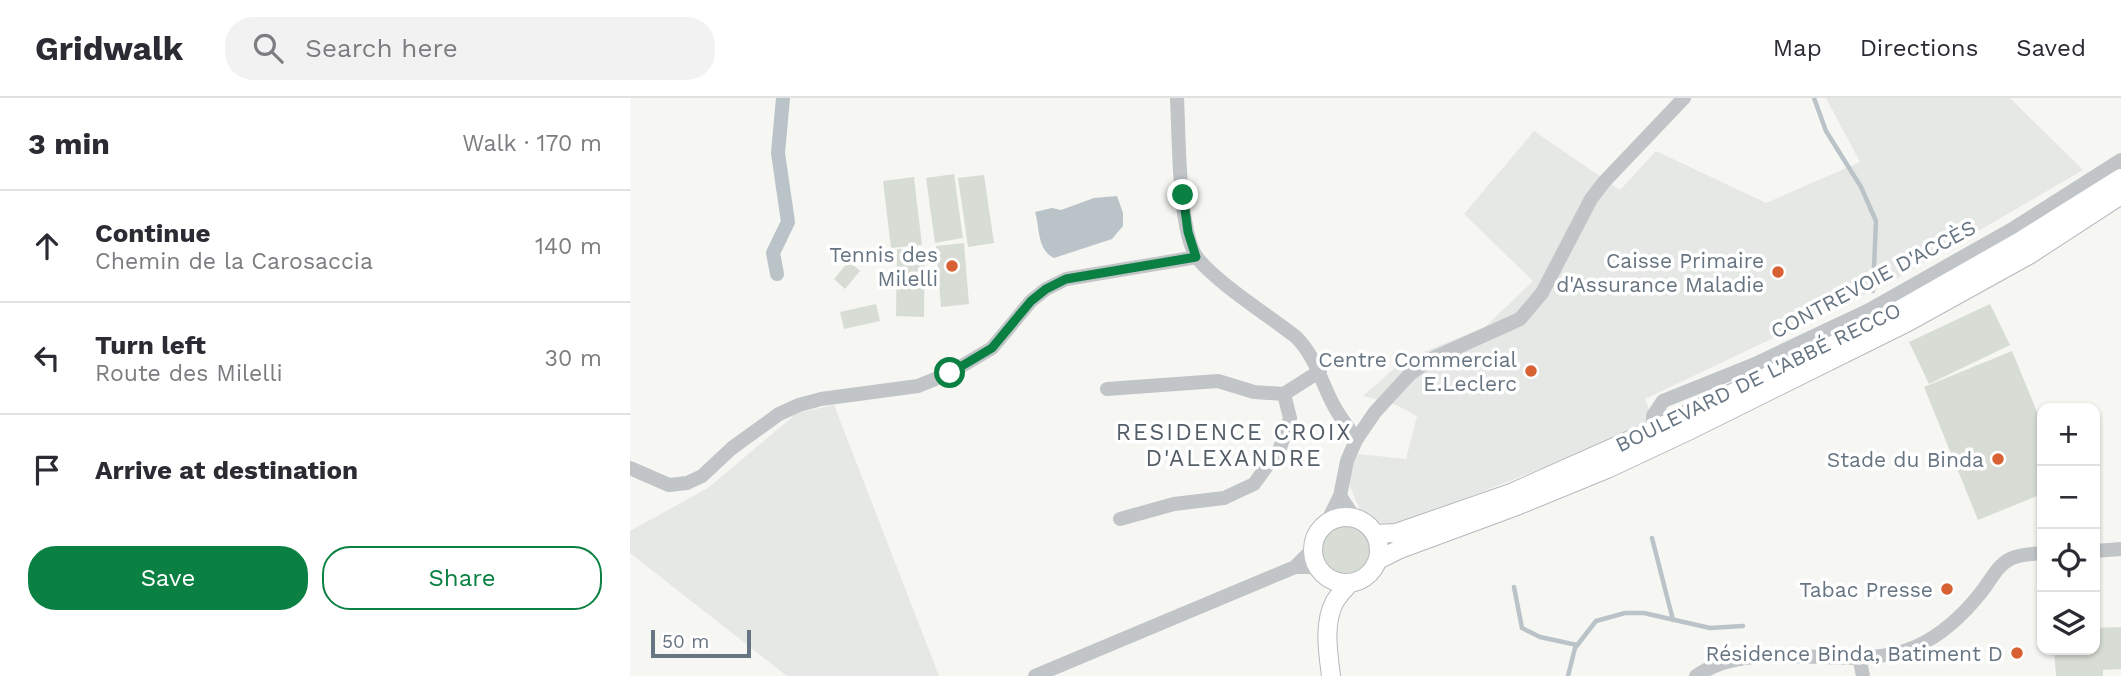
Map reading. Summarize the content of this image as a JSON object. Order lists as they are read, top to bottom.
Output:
{
  "streets": {
    "main road": ["BOULEVARD DE L'ABBÉ RECCO"],
    "street": ["CONTREVOIE D'ACCÈS"]
  },
  "crossings": [
    ["CONTREVOIE D'ACCÈS", "BOULEVARD DE L'ABBÉ RECCO"]
  ],
  "districts": ["RESIDENCE CROIX D'ALEXANDRE"],
  "places": [
    "Tennis des Milelli",
    "Caisse Primaire d'Assurance Maladie",
    "Centre Commercial E.Leclerc",
    "Stade du Binda",
    "Tabac Presse",
    "Résidence Binda, Batiment D"
  ],
  "scale_bar": "50 m",
  "page": {
    "header": "Gridwalk",
    "search": "Search here",
    "nav": ["Map", "Directions", "Saved"],
    "heading": ["3 min", "Walk · 170 m"],
    "list": [
      ["Continue", "Chemin de la Carosaccia", "140 m"],
      ["Turn left", "Route des Milelli", "30 m"],
      "Arrive at destination"
    ],
    "map_buttons": ["+", "−"],
    "buttons": ["Save", "Share"],
    "scale": "50 m"
  }
}
